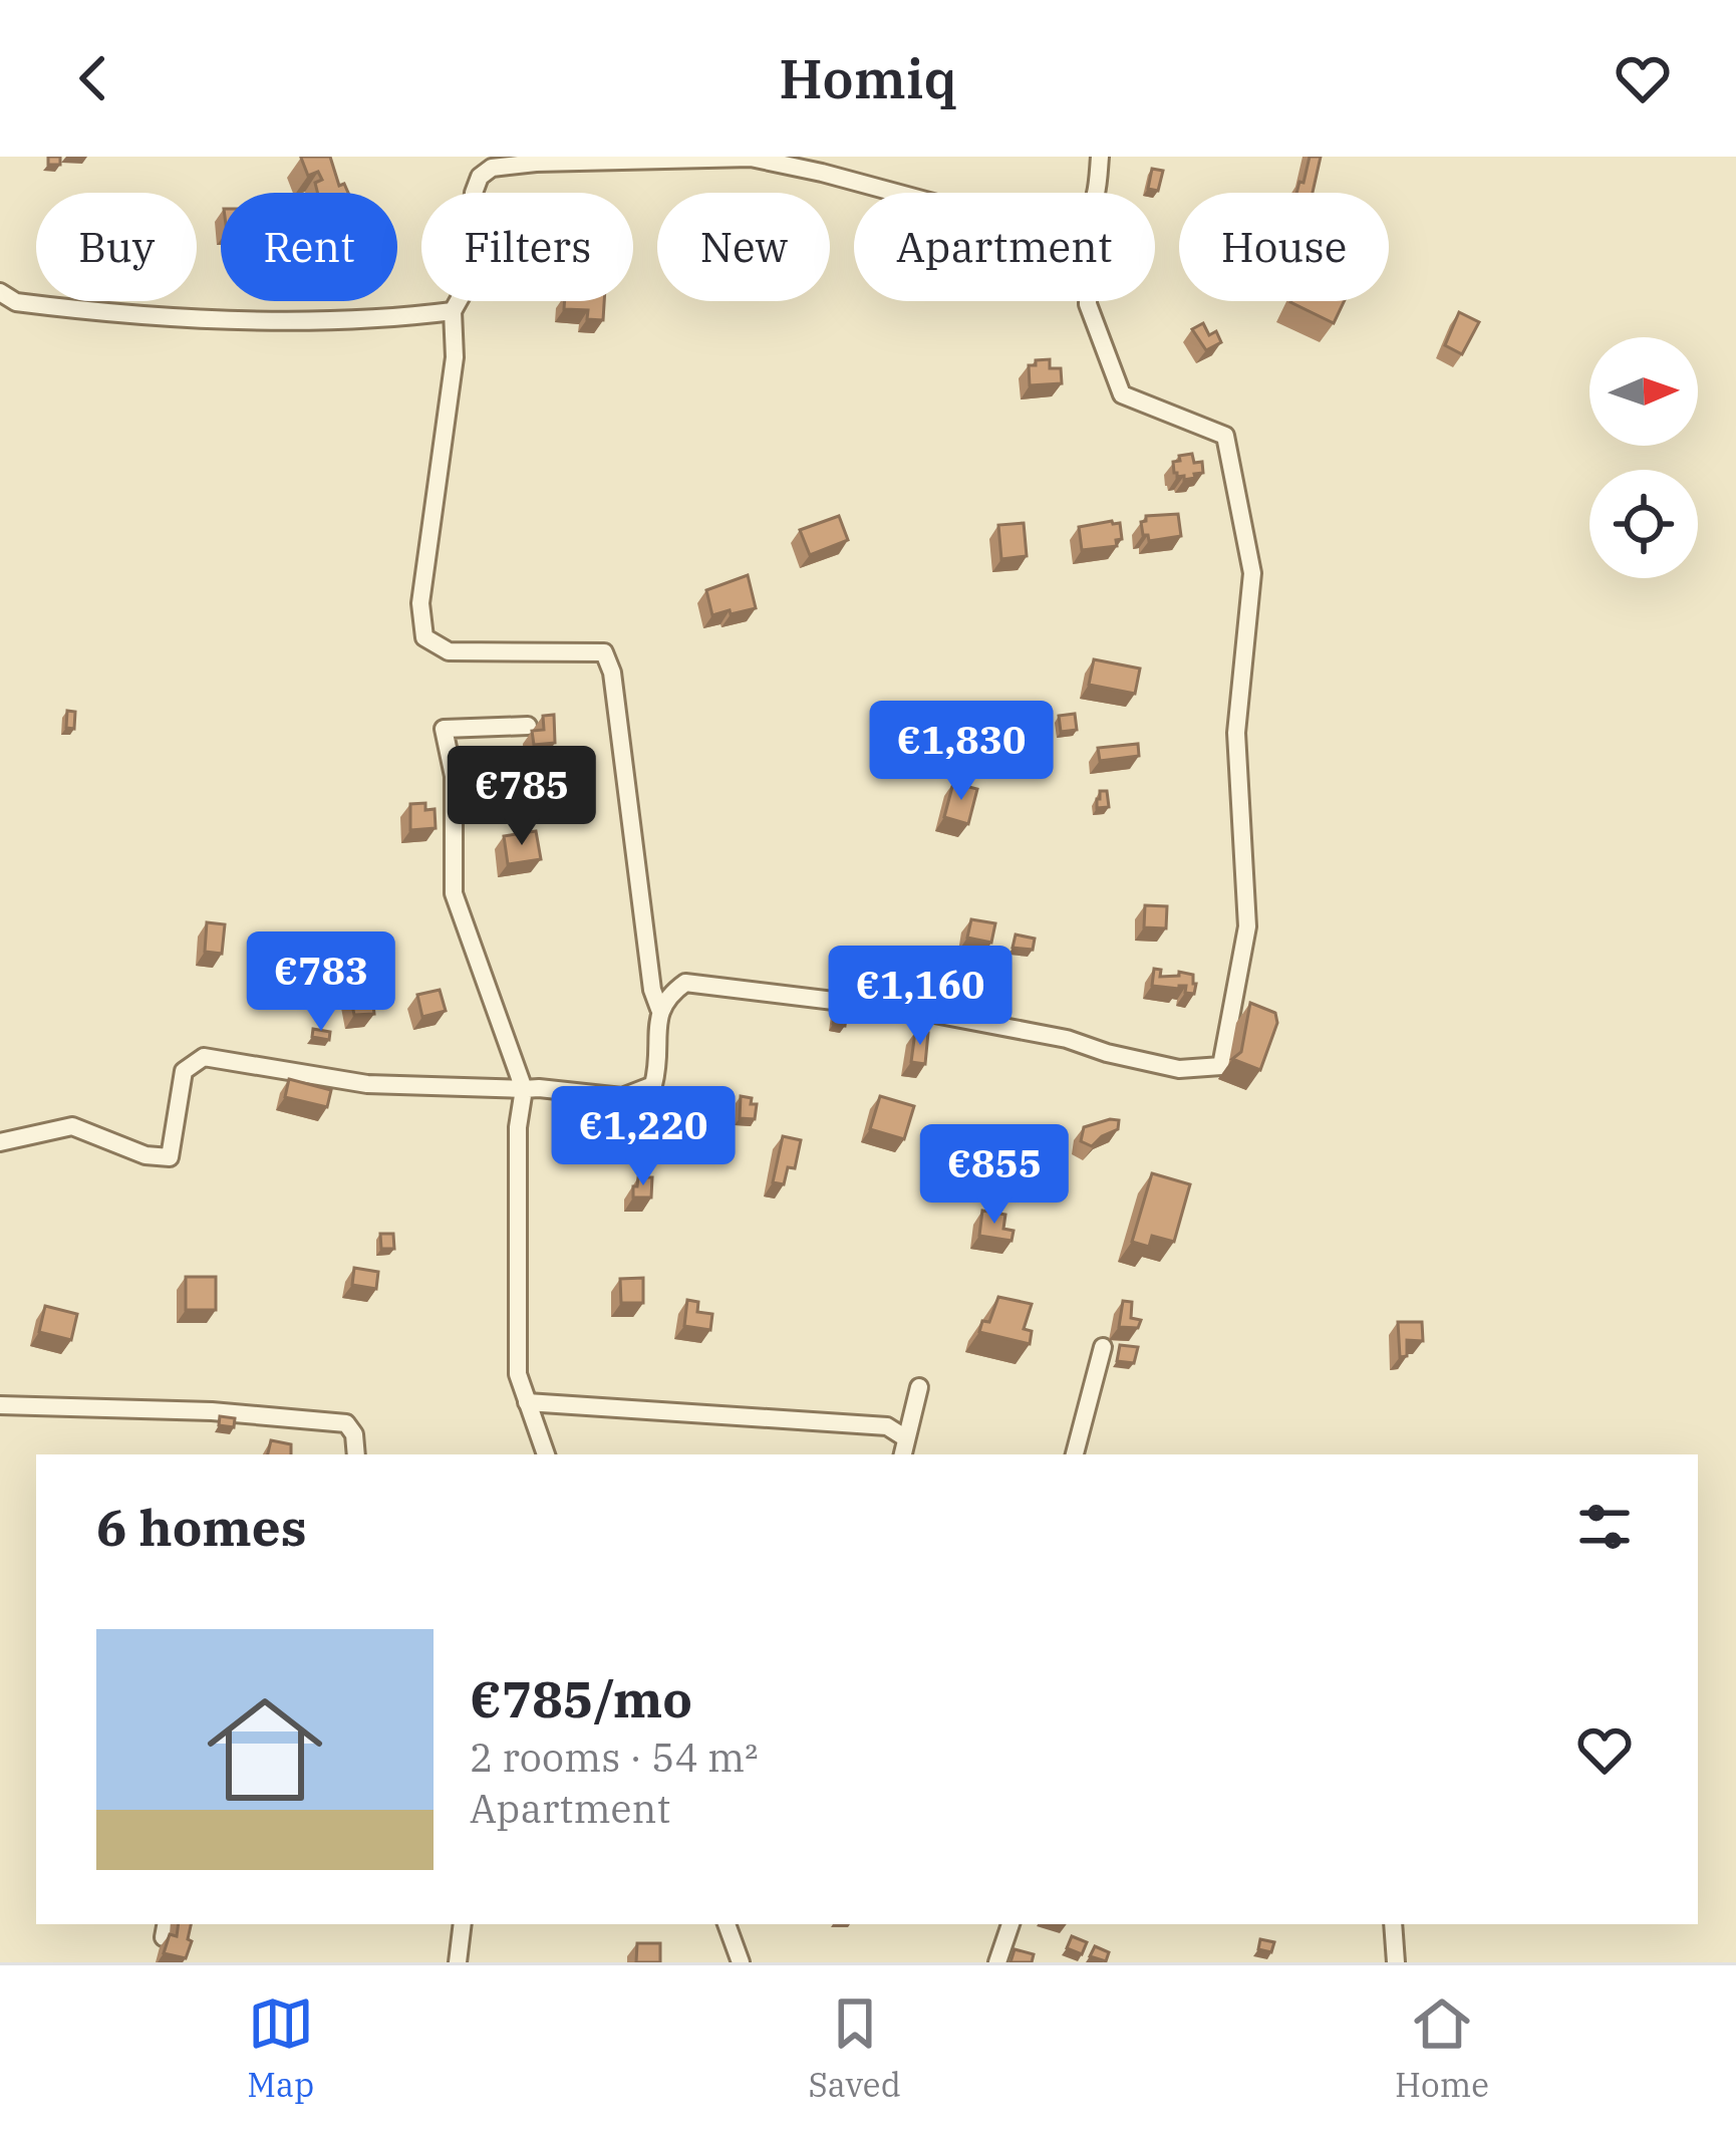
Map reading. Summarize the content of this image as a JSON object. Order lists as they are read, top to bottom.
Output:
{
  "north": "right",
  "page": {
    "header": "Homiq",
    "chip": [
      "Buy",
      "Rent",
      "Filters",
      "New",
      "Apartment",
      "House"
    ],
    "price": [
      "€1,830",
      "€785",
      "€783",
      "€1,160",
      "€1,220",
      "€855"
    ],
    "heading": "6 homes",
    "list": [
      {
        "name": "€785/mo",
        "note": "2 rooms · 54 m² · Apartment"
      }
    ],
    "tabs": ["Map", "Saved", "Home"]
  }
}
